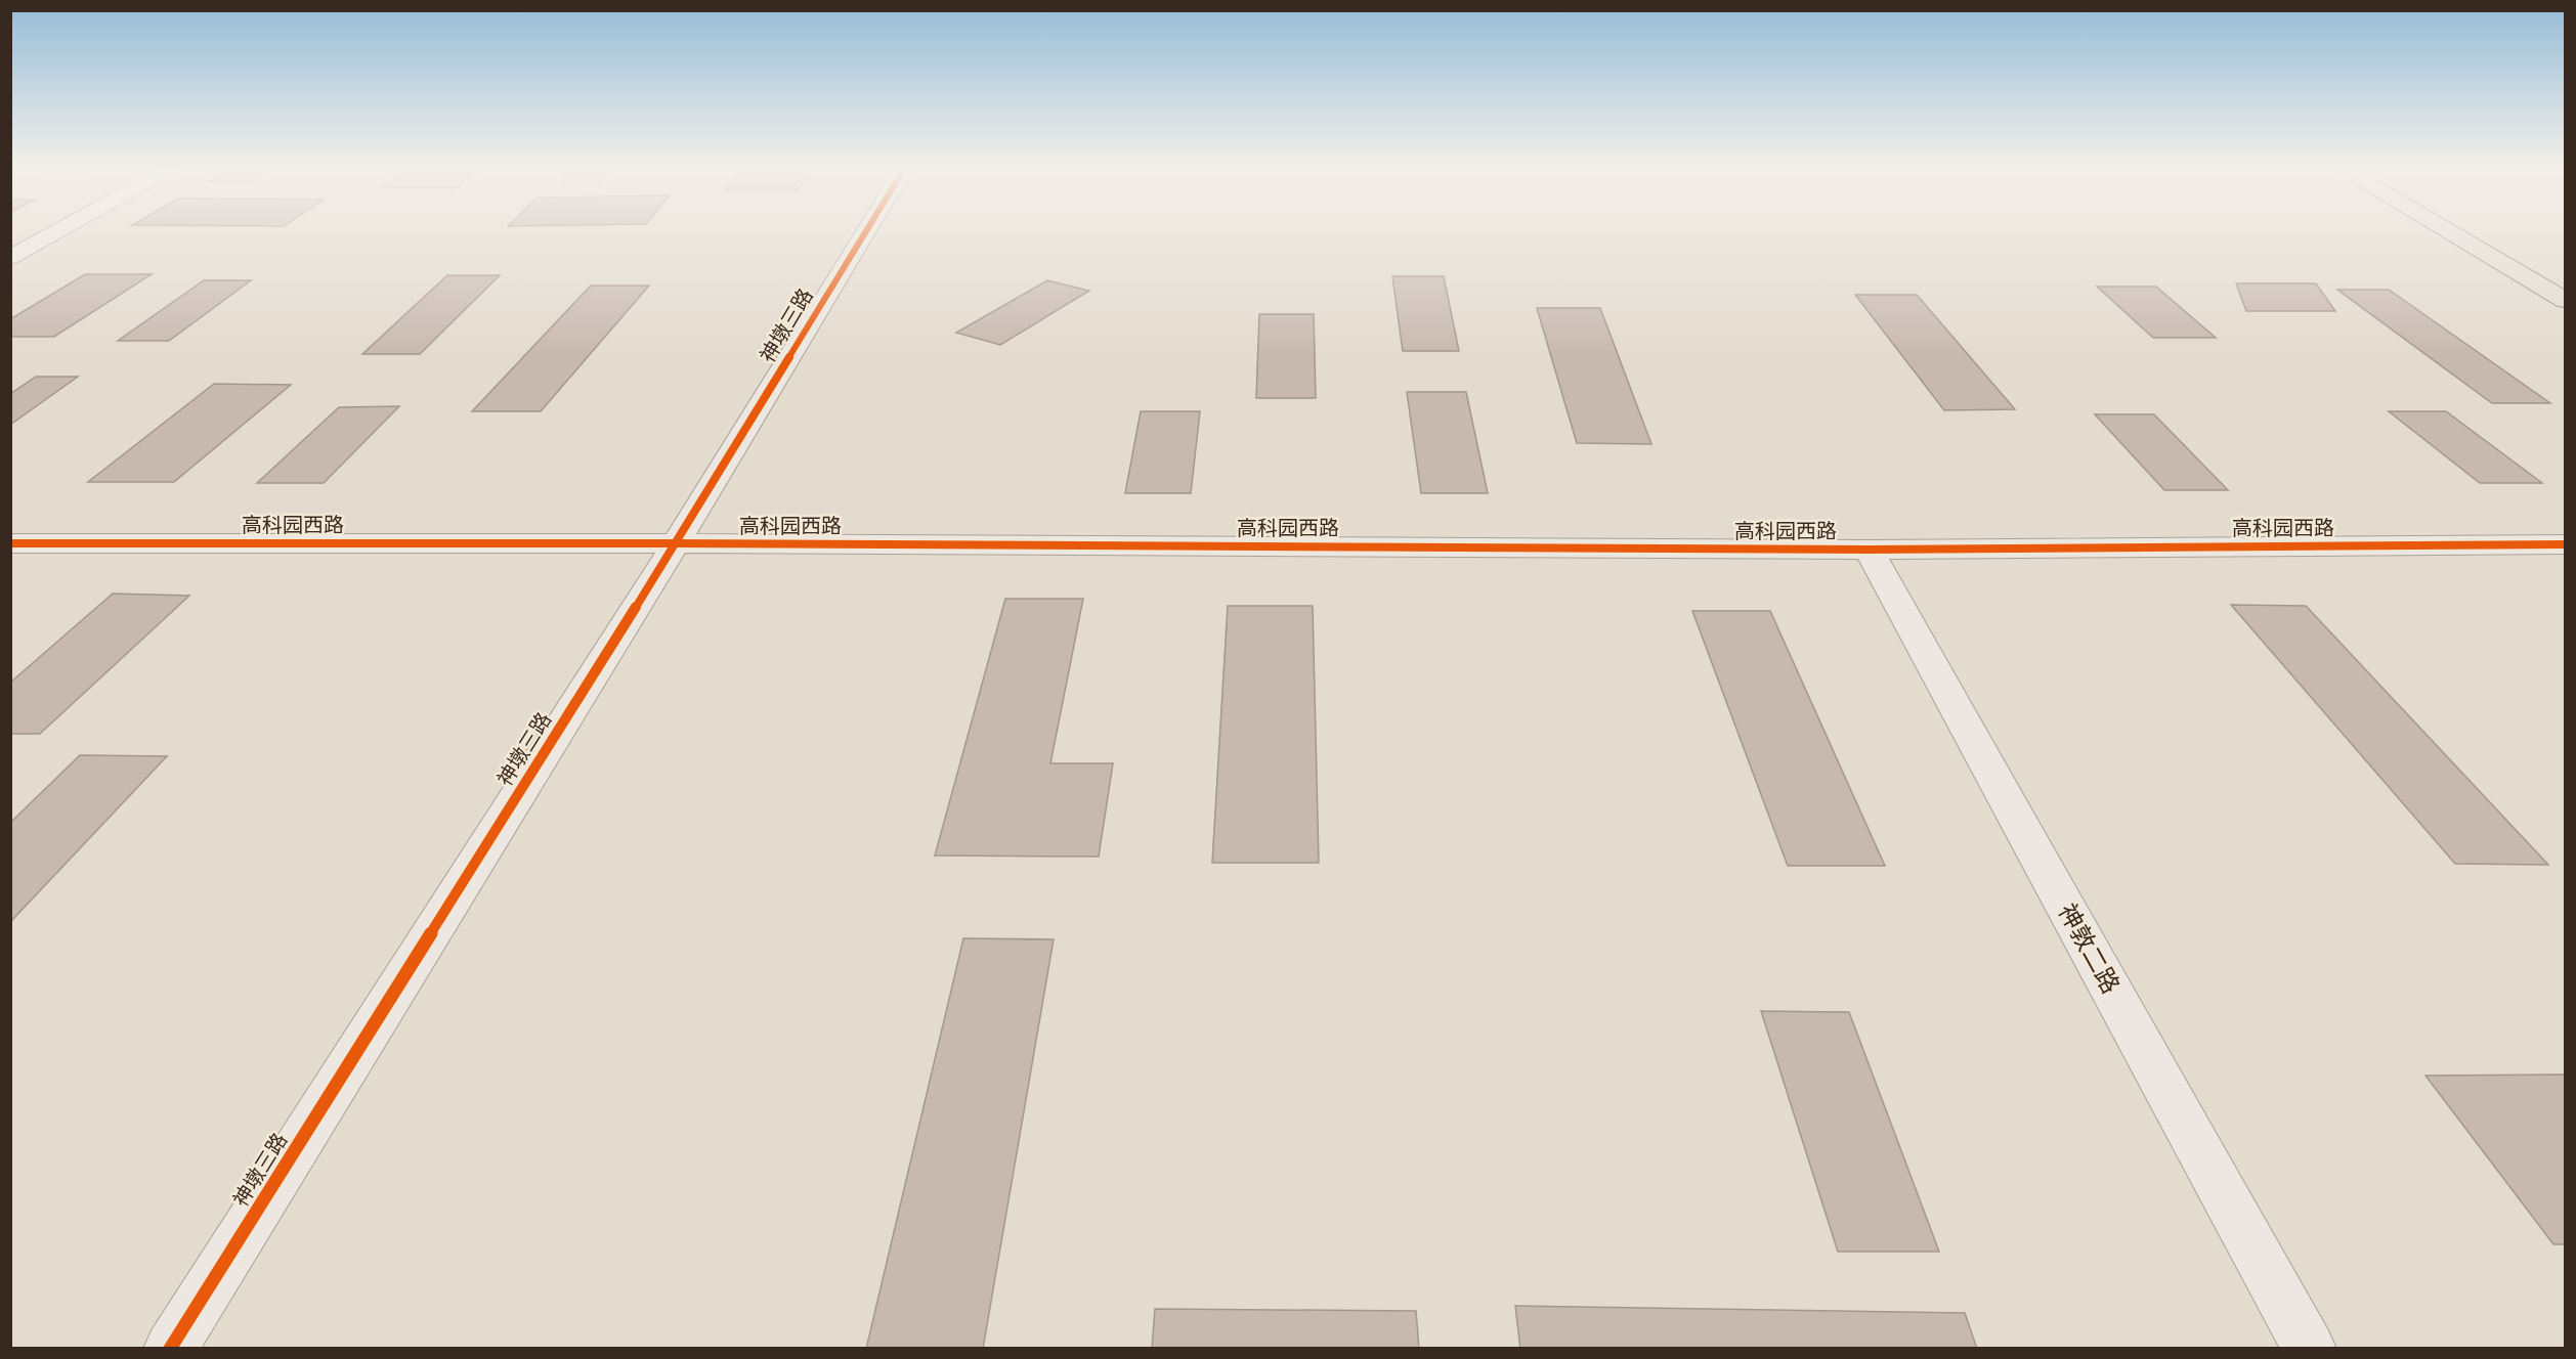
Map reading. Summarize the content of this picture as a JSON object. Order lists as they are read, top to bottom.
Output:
{
  "streets": {
    "street": ["神墩三路", "高科园西路", "神敦二路"]
  },
  "crossings": [
    ["神墩三路", "高科园西路"],
    ["高科园西路", "神敦二路"]
  ]
}
